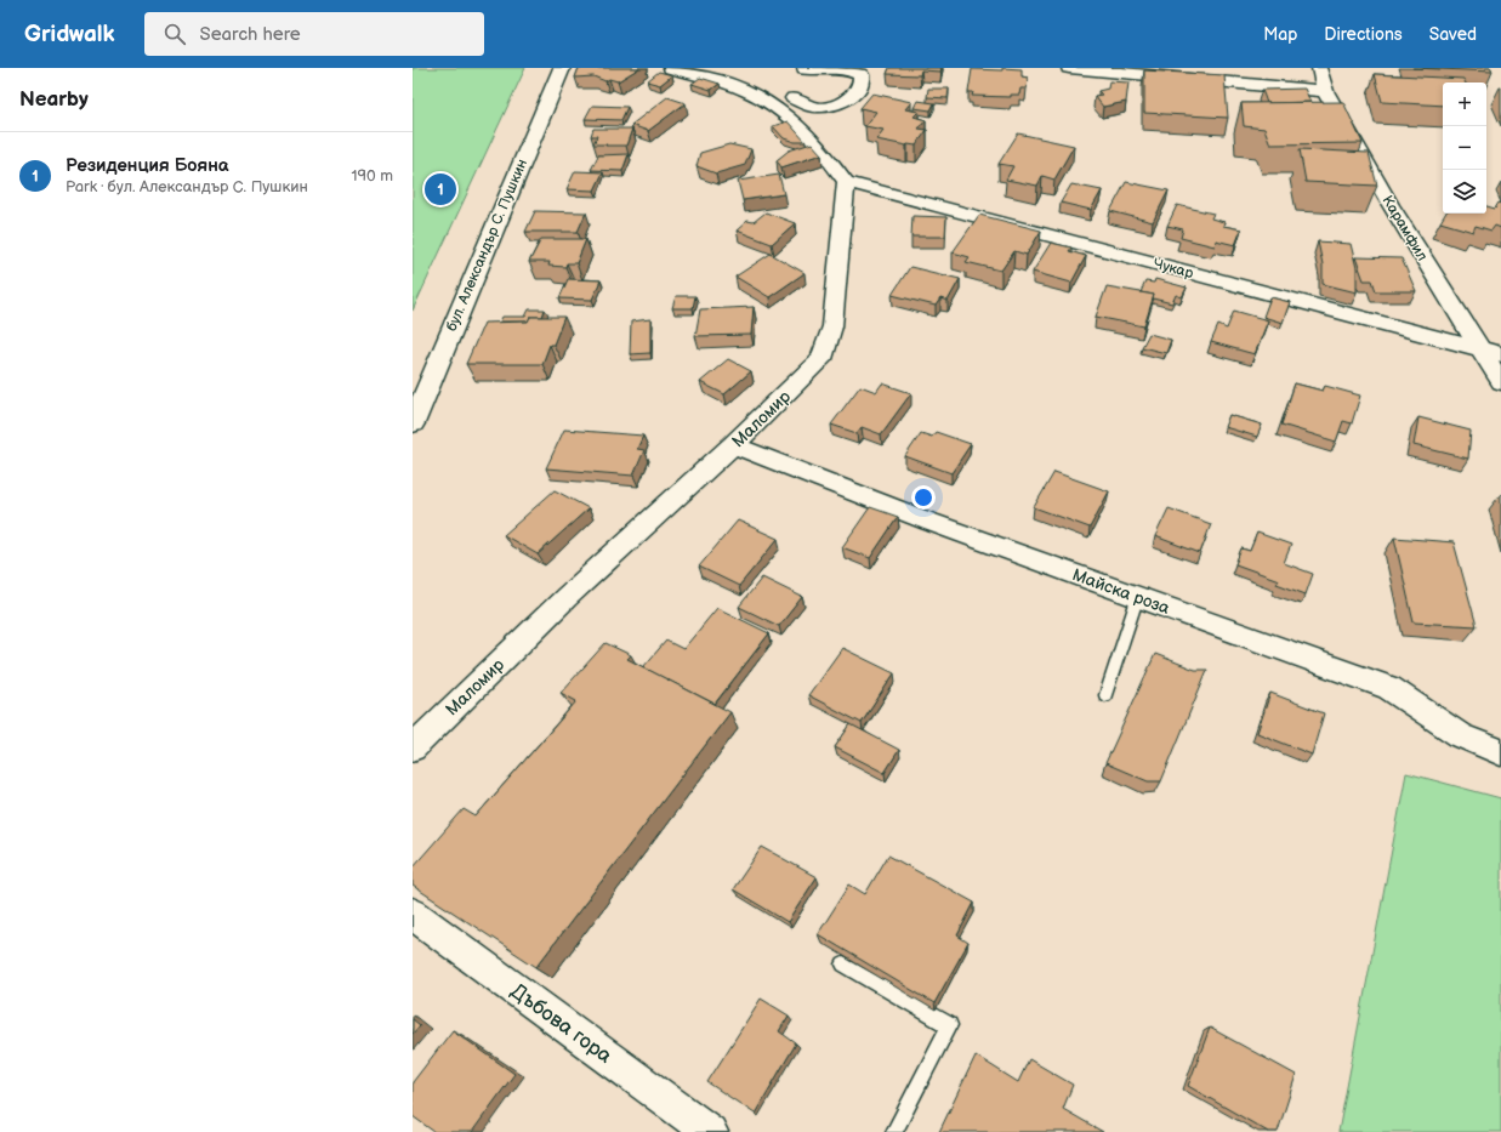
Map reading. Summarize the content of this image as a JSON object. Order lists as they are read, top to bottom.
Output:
{
  "streets": {
    "main road": ["бул. Александър С. Пушкин"],
    "street": [
      "Карамфил",
      "Чукар",
      "Маломир",
      "Майска роза",
      "Дъбова гора"
    ]
  },
  "crossings": [
    ["Карамфил", "Чукар"],
    ["Чукар", "Маломир"],
    ["Маломир", "Майска роза"]
  ],
  "page": {
    "header": "Gridwalk",
    "search": "Search here",
    "nav": ["Map", "Directions", "Saved"],
    "heading": "Nearby",
    "map_buttons": ["+", "−"],
    "list": [
      {
        "mark": "1",
        "name": "Резиденция Бояна",
        "note": "Park · бул. Александър С. Пушкин",
        "value": "190 m"
      }
    ],
    "pins": "1"
  }
}
